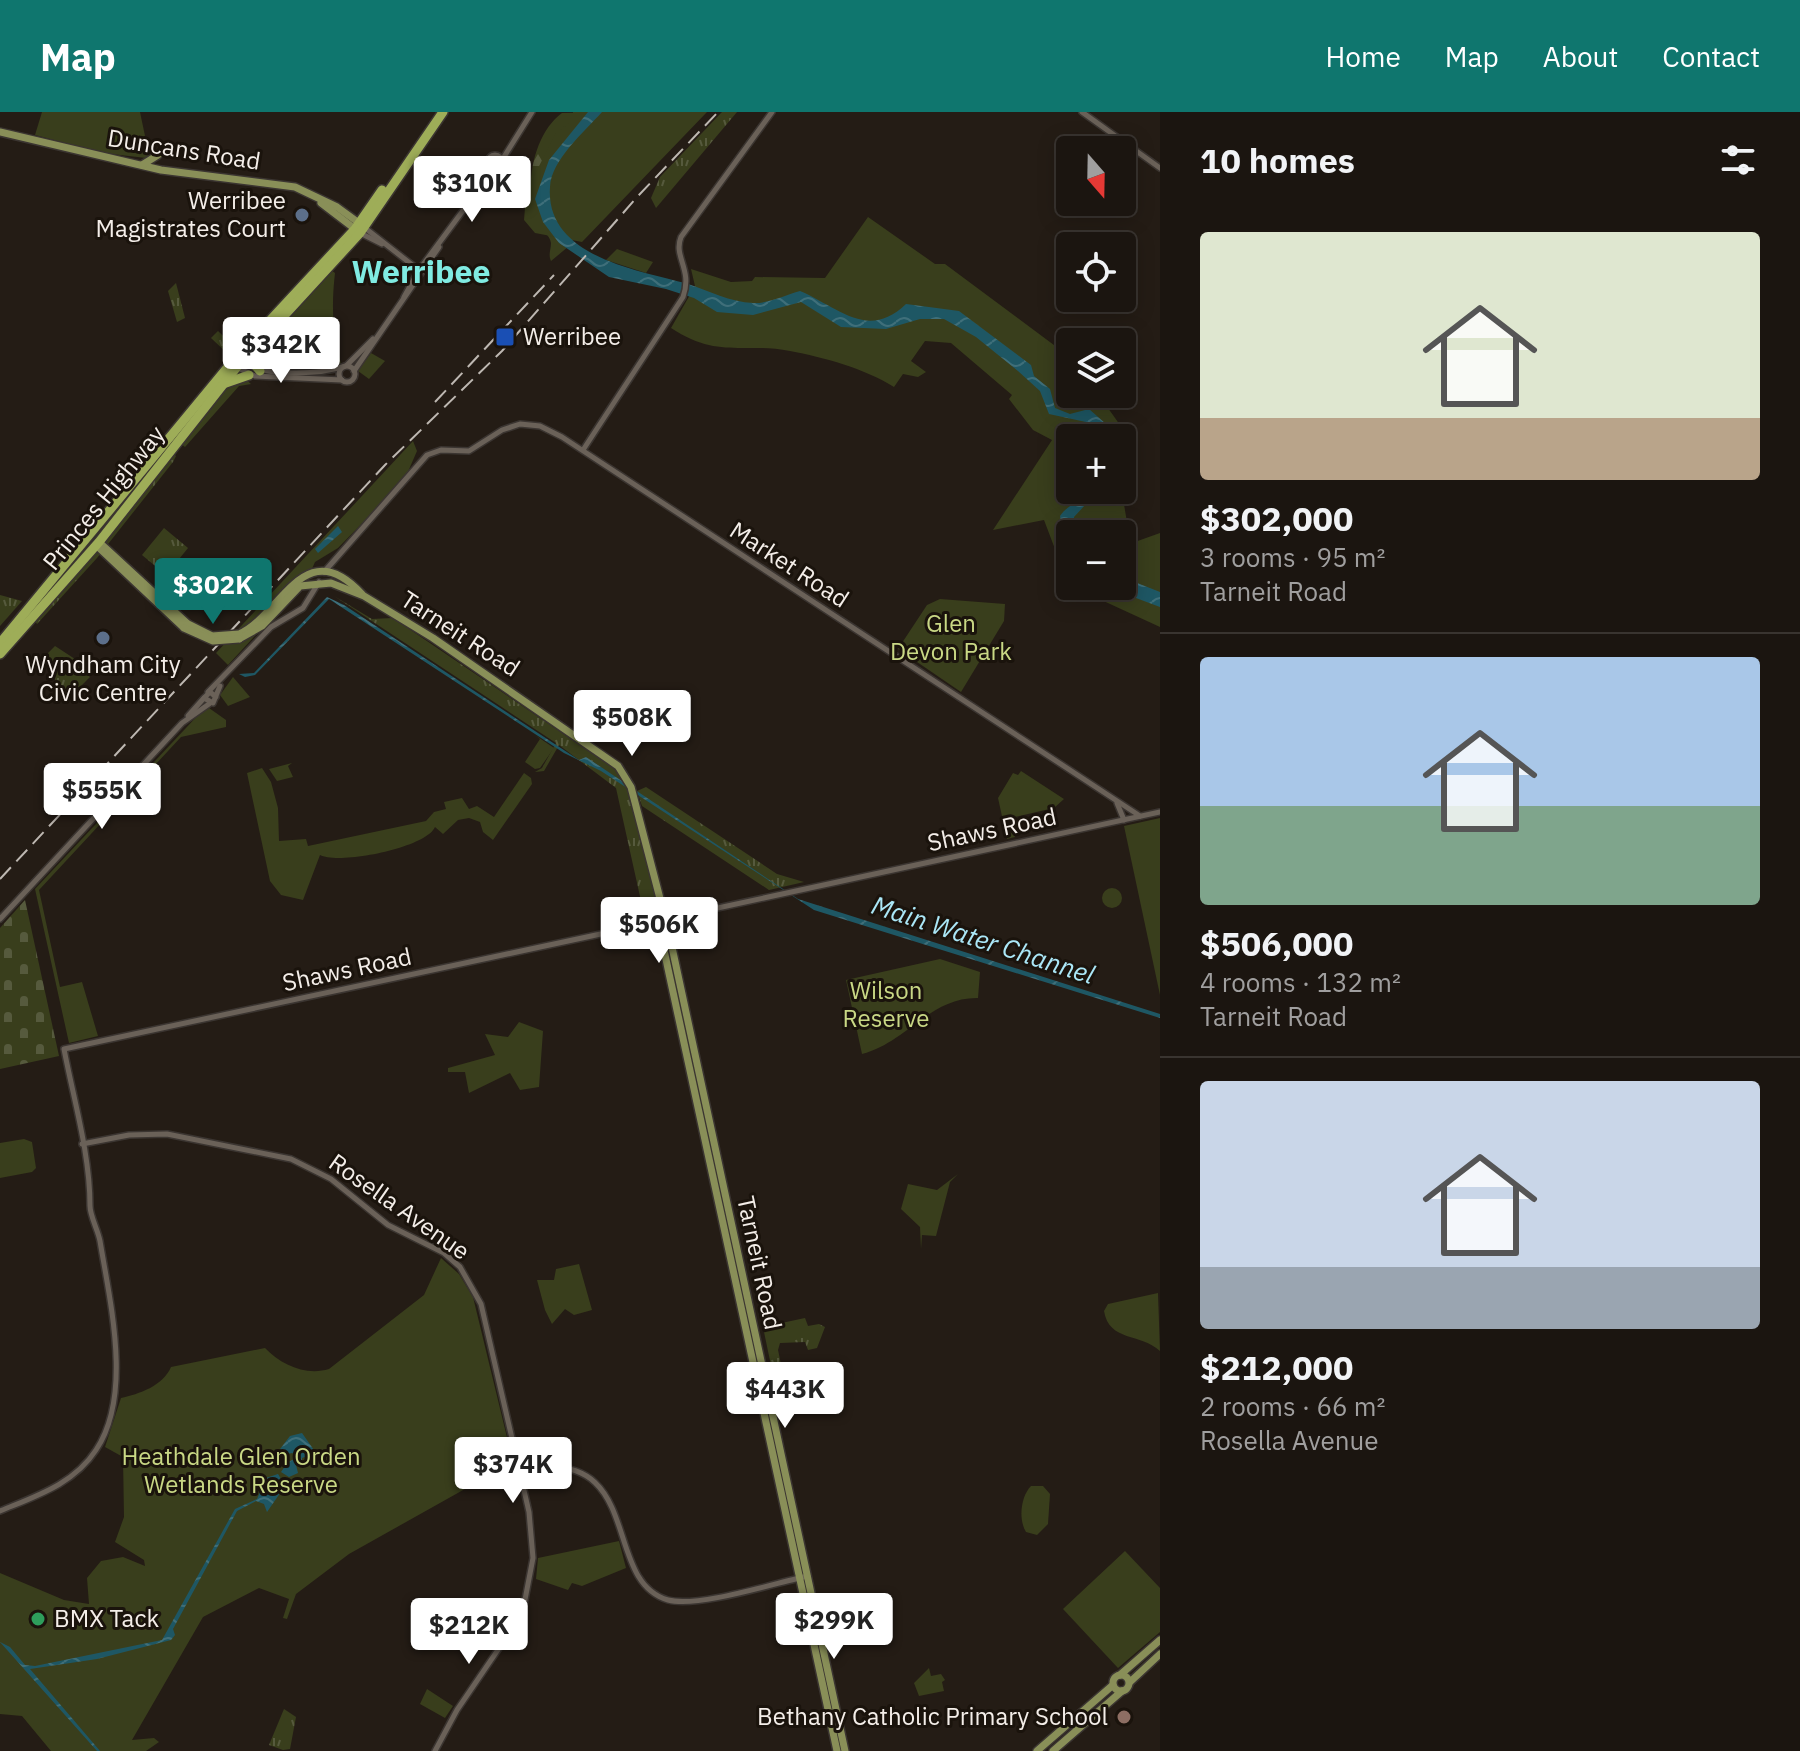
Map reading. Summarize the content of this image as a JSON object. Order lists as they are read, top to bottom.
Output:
{
  "streets": {
    "highway": ["Princes Highway"],
    "main road": ["Duncans Road", "Tarneit Road"],
    "street": ["Market Road", "Shaws Road", "Rosella Avenue"]
  },
  "crossings": [
    ["Market Road", "Tarneit Road"],
    ["Market Road", "Shaws Road"],
    ["Tarneit Road", "Shaws Road"],
    ["Shaws Road", "Rosella Avenue"]
  ],
  "districts": ["Werribee"],
  "water": ["Main Water Channel"],
  "parks": ["Glen Devon Park", "Wilson Reserve", "Heathdale Glen Orden Wetlands Reserve"],
  "places": {
    "other": [
      "Werribee Magistrates Court",
      "Wyndham City Civic Centre",
      "BMX Tack",
      "Bethany Catholic Primary School"
    ],
    "transit": ["Werribee"]
  },
  "north": "bottom",
  "page": {
    "header": "Map",
    "nav": [
      "Home",
      "Map",
      "About",
      "Contact"
    ],
    "heading": "10 homes",
    "map_buttons": ["+", "−"],
    "price": [
      "$310K",
      "$342K",
      "$302K",
      "$508K",
      "$555K",
      "$506K",
      "$443K",
      "$374K",
      "$299K",
      "$212K"
    ],
    "list": [
      {
        "name": "$302,000",
        "note": "3 rooms · 95 m² · Tarneit Road"
      },
      {
        "name": "$506,000",
        "note": "4 rooms · 132 m² · Tarneit Road"
      },
      {
        "name": "$212,000",
        "note": "2 rooms · 66 m² · Rosella Avenue"
      }
    ]
  }
}
